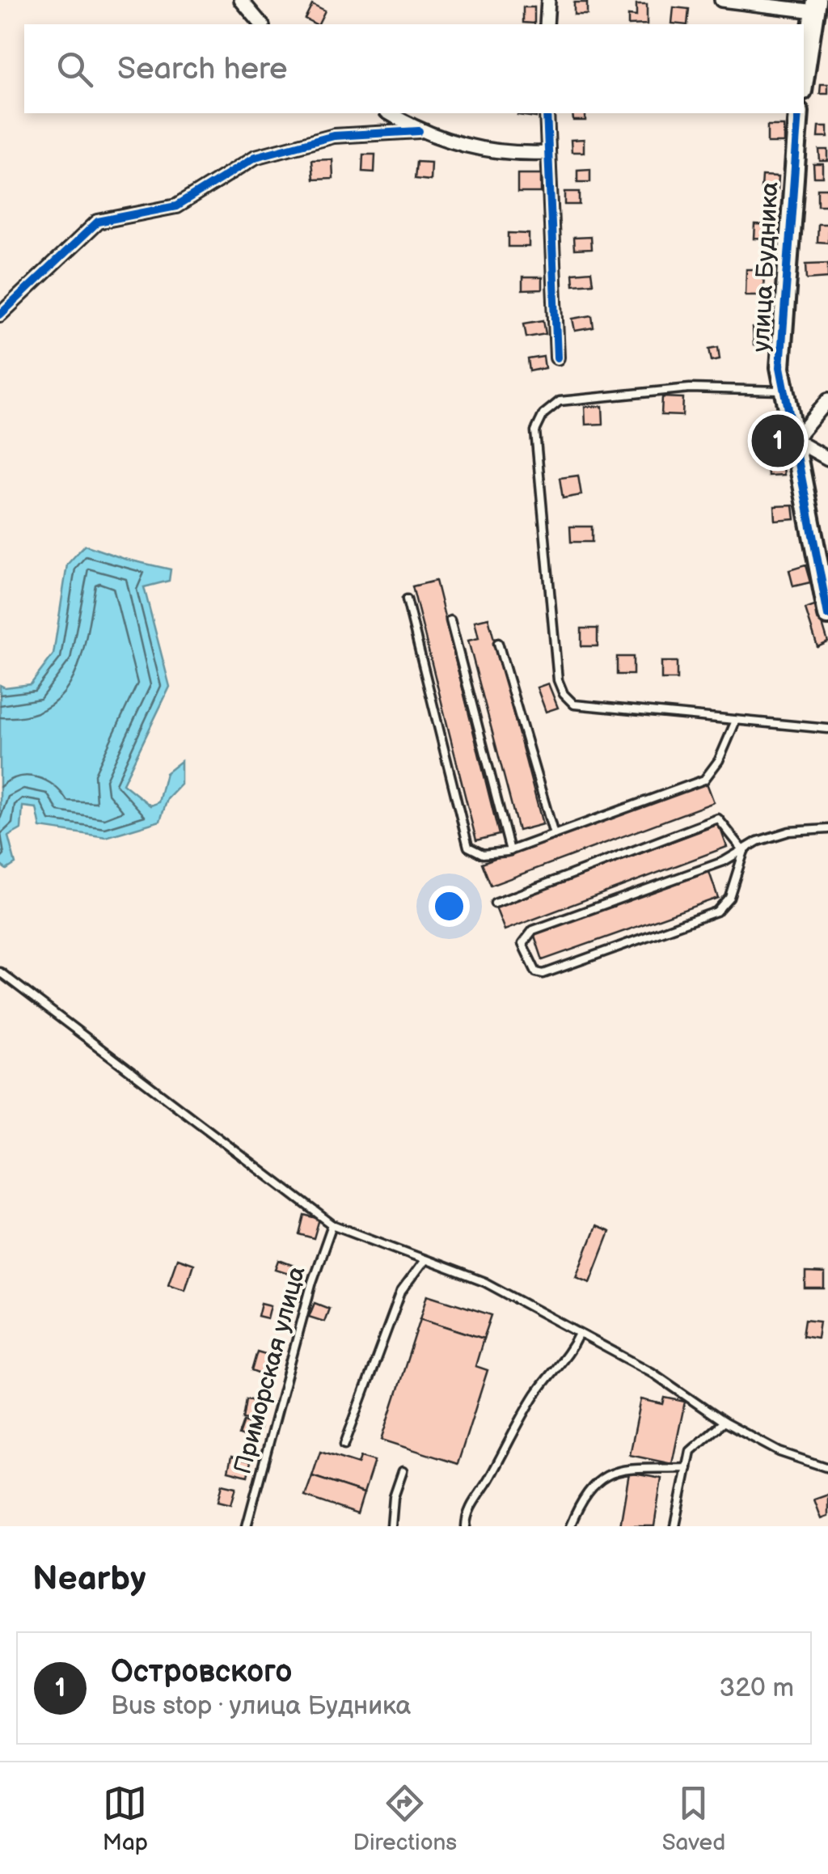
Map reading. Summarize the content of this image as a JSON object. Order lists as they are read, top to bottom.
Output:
{
  "streets": {
    "street": ["улица Будника"],
    "lane": ["Приморская улица"]
  },
  "page": {
    "search": "Search here",
    "pins": "1",
    "heading": "Nearby",
    "list": [
      {
        "mark": "1",
        "name": "Островского",
        "note": "Bus stop · улица Будника",
        "value": "320 m"
      }
    ],
    "nav": ["Map", "Directions", "Saved"]
  }
}
